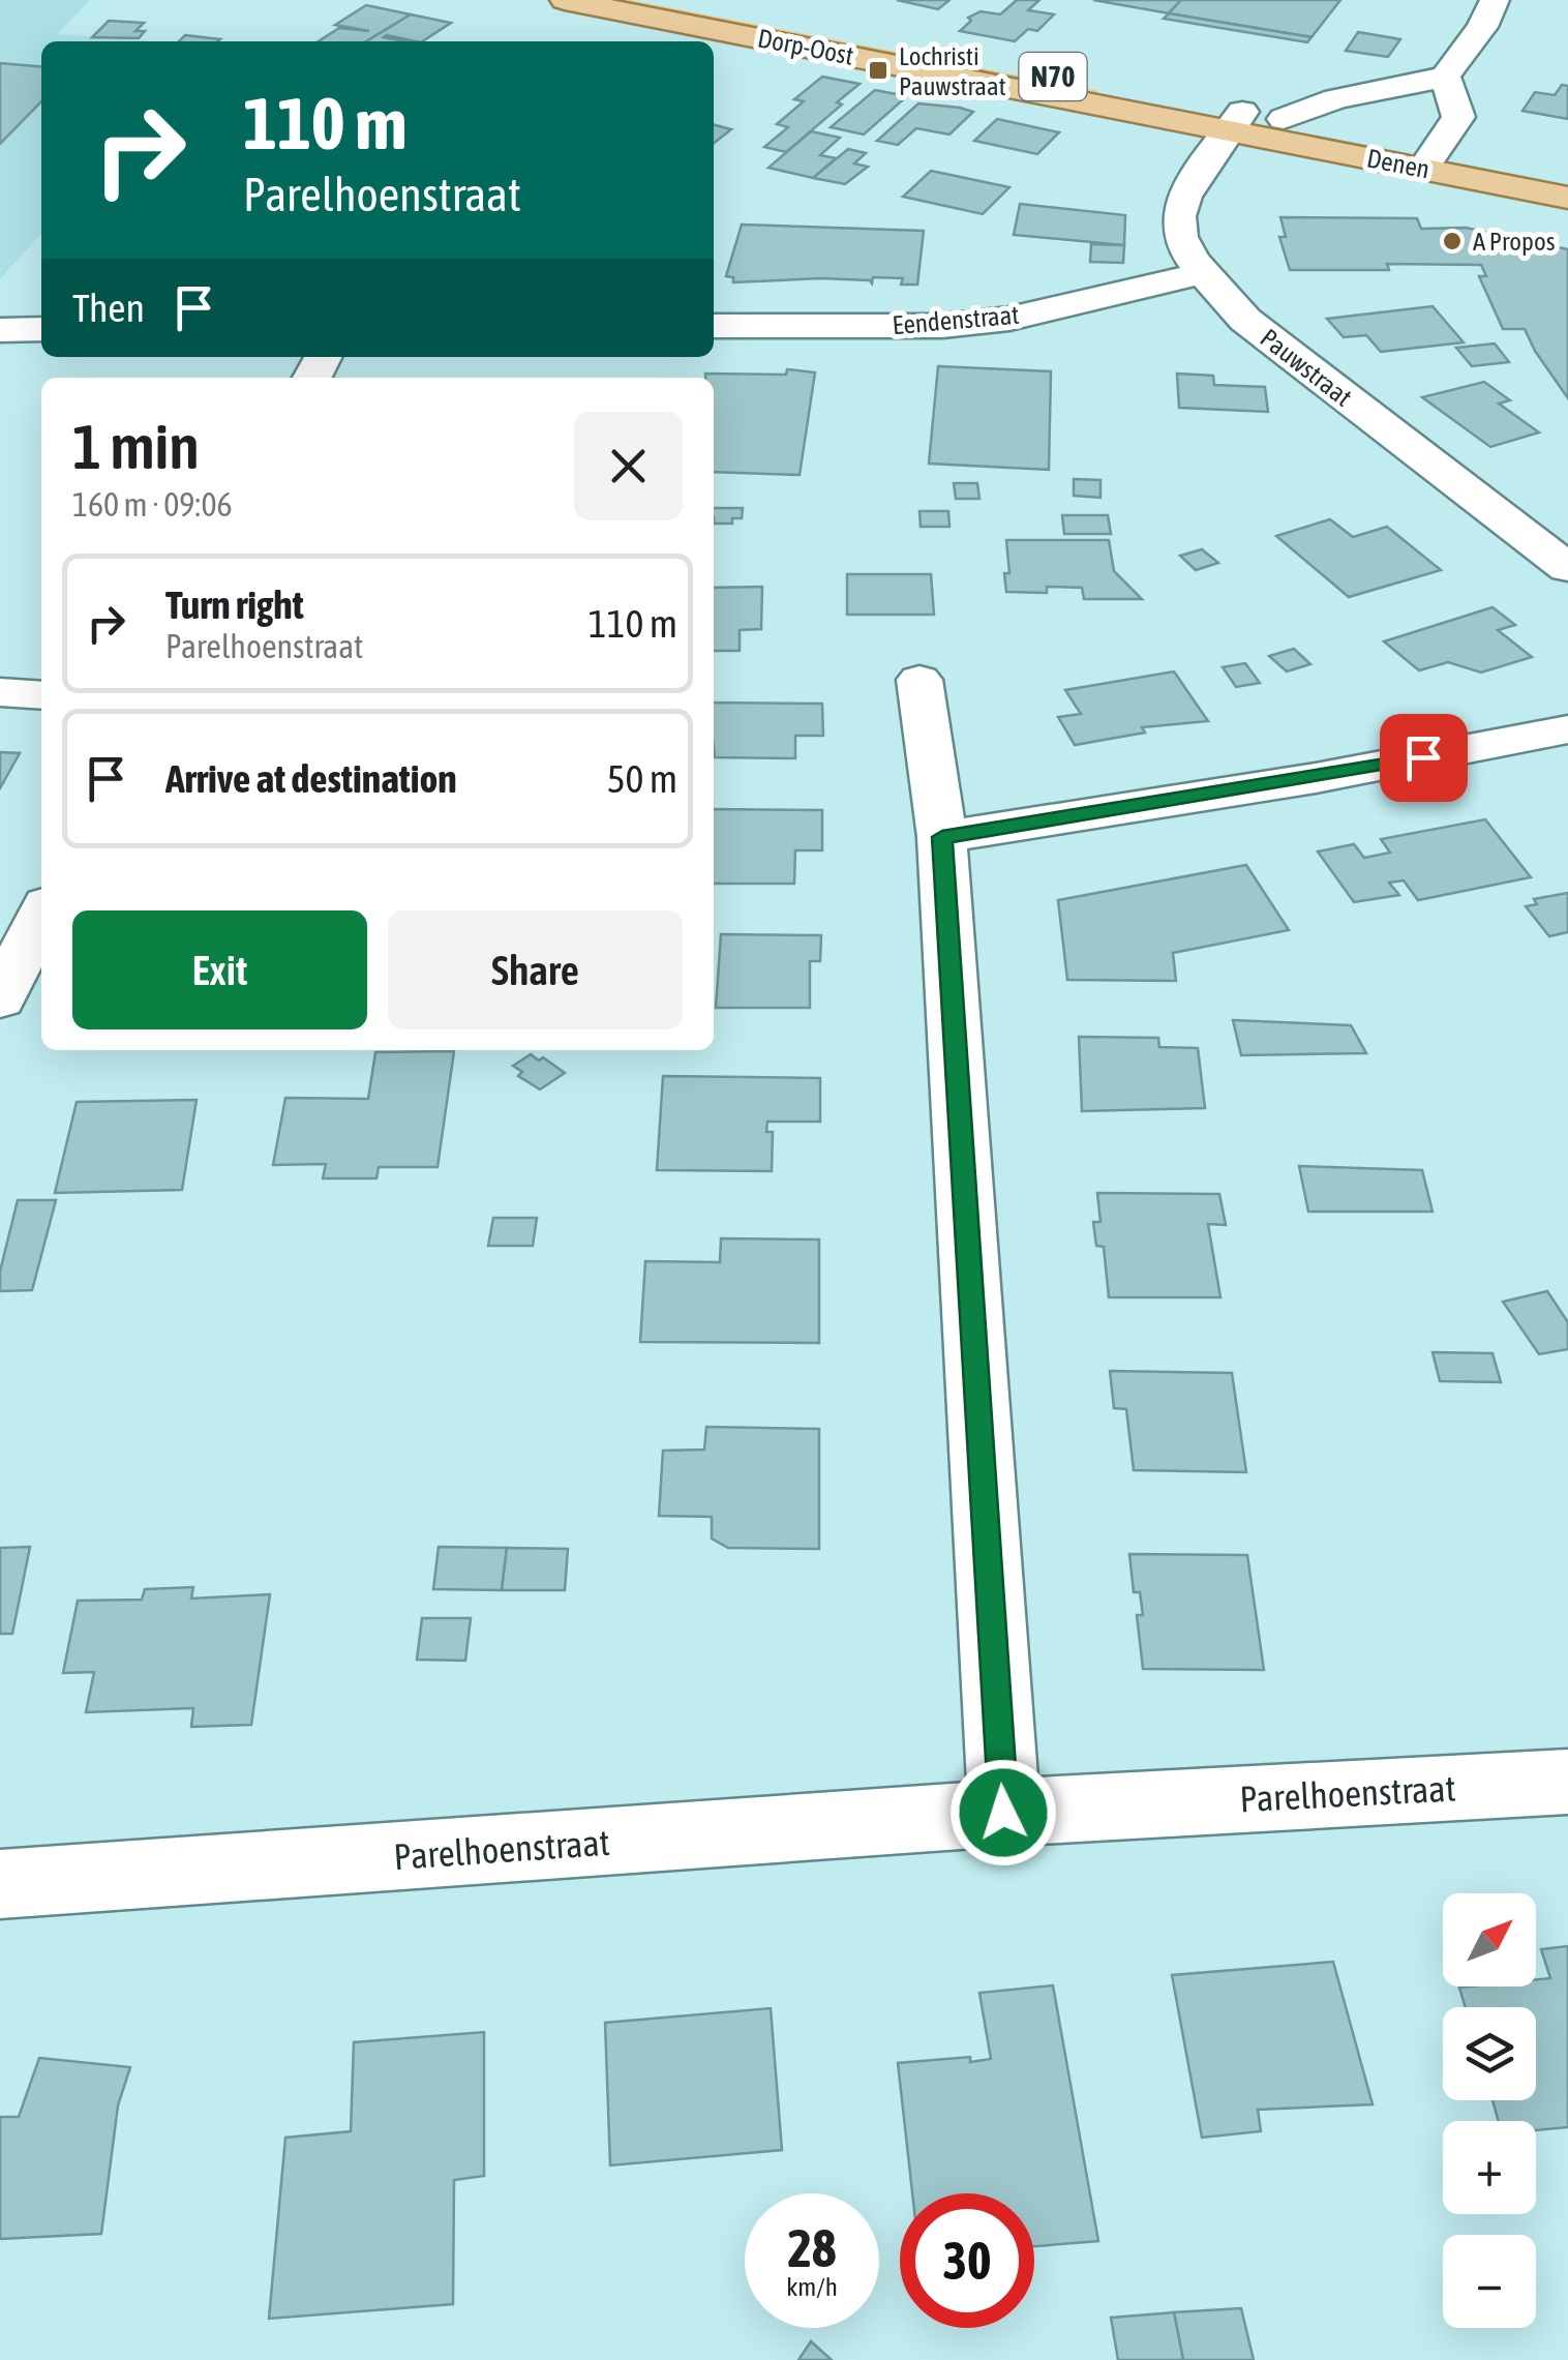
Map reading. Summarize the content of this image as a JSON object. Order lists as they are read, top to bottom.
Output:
{
  "streets": {
    "main road": ["Dorp-Oost", "N70", "Denen"],
    "street": ["Eendenstraat", "Pauwstraat", "Parelhoenstraat"]
  },
  "crossings": [
    ["Dorp-Oost", "Denen"],
    ["Dorp-Oost", "Pauwstraat"],
    ["Denen", "Pauwstraat"],
    ["Eendenstraat", "Pauwstraat"]
  ],
  "places": {
    "transit": ["Lochristi Pauwstraat"],
    "other": ["A Propos"]
  },
  "north": "top right",
  "page": {
    "turn": ["110 m", "Parelhoenstraat"],
    "then": "Then",
    "heading": ["1 min", "160 m · 09:06"],
    "list": [
      {
        "name": "Turn right",
        "note": "Parelhoenstraat",
        "value": "110 m"
      },
      {
        "name": "Arrive at destination",
        "value": "50 m"
      }
    ],
    "buttons": ["Exit", "Share"],
    "map_buttons": ["+", "−"],
    "speed": "28 km/h",
    "limit": "30"
  }
}
